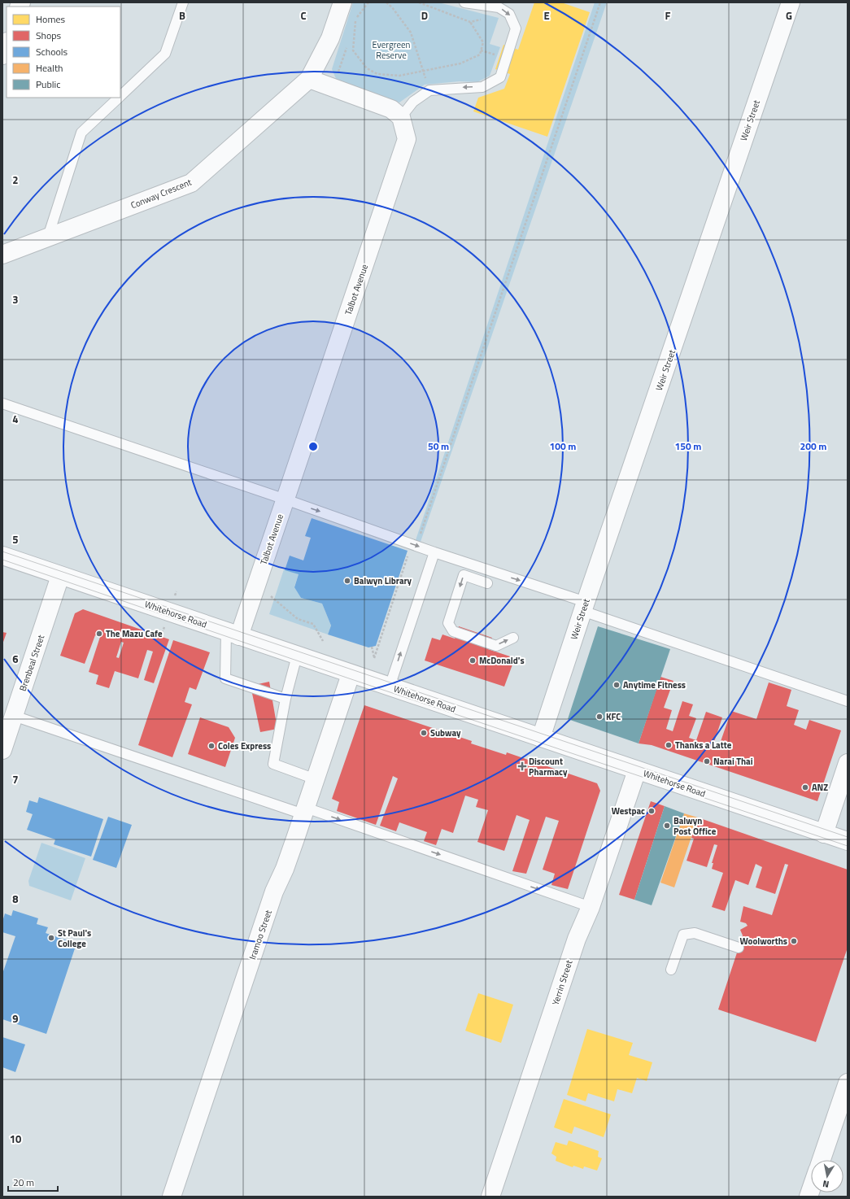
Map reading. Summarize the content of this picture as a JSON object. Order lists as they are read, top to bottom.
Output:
{
  "streets": {
    "street": [
      "Weir Street",
      "Conway Crescent",
      "Talbot Avenue",
      "Whitehorse Road",
      "Brenbeal Street",
      "Iramoo Street",
      "Yerrin Street"
    ]
  },
  "crossings": [
    ["Weir Street", "Whitehorse Road"],
    ["Talbot Avenue", "Whitehorse Road"],
    ["Whitehorse Road", "Brenbeal Street"],
    ["Whitehorse Road", "Iramoo Street"],
    ["Whitehorse Road", "Yerrin Street"]
  ],
  "parks": ["Evergreen Reserve"],
  "places": {
    "other": [
      "Balwyn Library",
      "The Mazu Cafe",
      "McDonald's",
      "Anytime Fitness",
      "KFC",
      "Subway",
      "Thanks a Latte",
      "Coles Express",
      "Narai Thai",
      "ANZ",
      "Westpac",
      "Balwyn Post Office",
      "St Paul's College",
      "Woolworths"
    ],
    "health": ["Discount Pharmacy"]
  },
  "legend": [
    "Homes",
    "Shops",
    "Schools",
    "Health",
    "Public"
  ],
  "scale_bar": "20 m",
  "north": "bottom",
  "grid": {
    "columns": [
      "B",
      "C",
      "D",
      "E",
      "F",
      "G"
    ],
    "rows": [
      "2",
      "3",
      "4",
      "5",
      "6",
      "7",
      "8",
      "9",
      "10"
    ]
  },
  "rings": [
    "50 m",
    "100 m",
    "150 m",
    "200 m"
  ]
}
